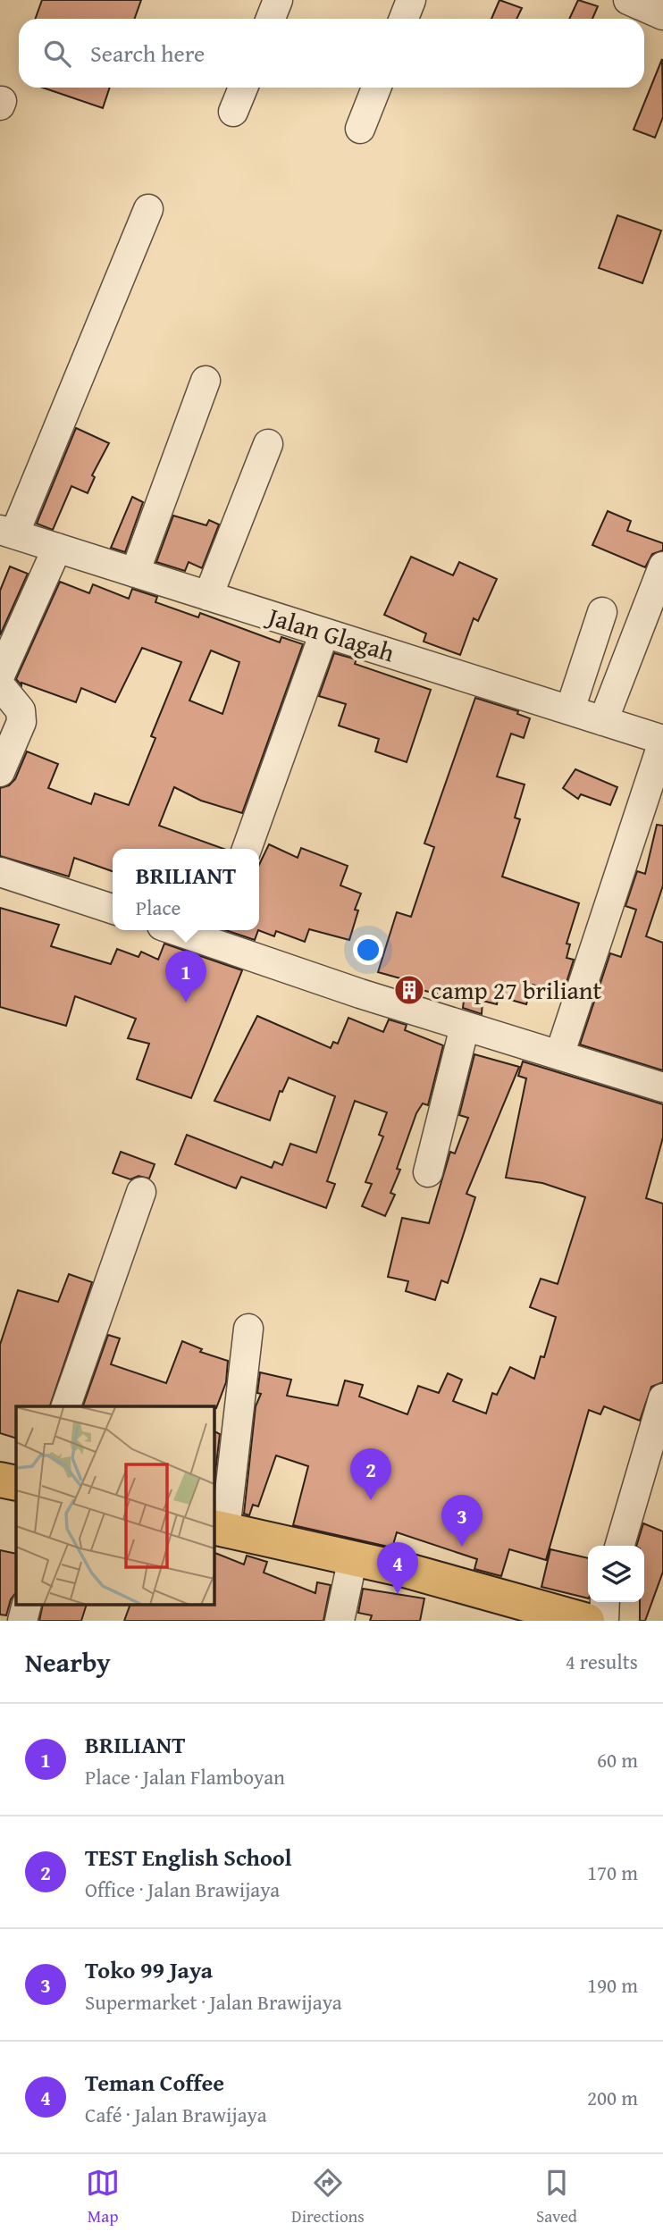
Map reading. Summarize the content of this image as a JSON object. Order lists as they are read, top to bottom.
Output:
{
  "streets": {
    "street": ["Jalan Glagah"]
  },
  "places": {
    "building": ["camp 27 briliant"]
  },
  "page": {
    "search": "Search here",
    "popup": ["BRILIANT", "Place"],
    "pins": [
      "1",
      "2",
      "3",
      "4"
    ],
    "heading": ["Nearby", "4 results"],
    "list": [
      {
        "mark": "1",
        "name": "BRILIANT",
        "note": "Place · Jalan Flamboyan",
        "value": "60 m"
      },
      {
        "mark": "2",
        "name": "TEST English School",
        "note": "Office · Jalan Brawijaya",
        "value": "170 m"
      },
      {
        "mark": "3",
        "name": "Toko 99 Jaya",
        "note": "Supermarket · Jalan Brawijaya",
        "value": "190 m"
      },
      {
        "mark": "4",
        "name": "Teman Coffee",
        "note": "Café · Jalan Brawijaya",
        "value": "200 m"
      }
    ],
    "nav": ["Map", "Directions", "Saved"]
  }
}
